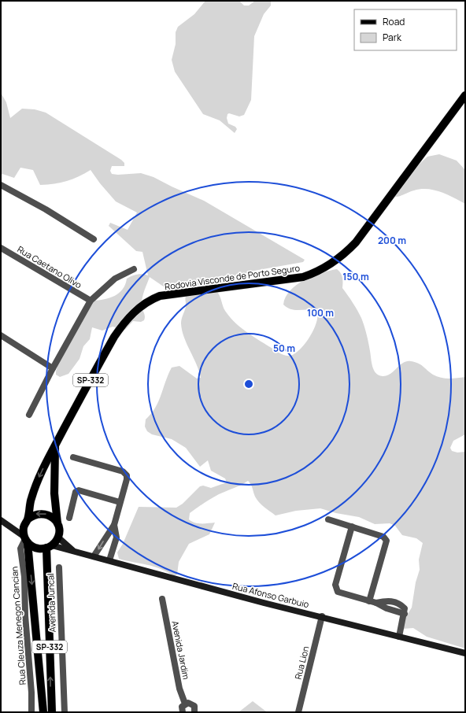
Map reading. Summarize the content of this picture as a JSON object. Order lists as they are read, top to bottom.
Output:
{
  "streets": {
    "main road": ["Rodovia Visconde de Porto Seguro", "SP-332"],
    "street": [
      "Rua Caetano Olivo",
      "Rua Afonso Garbuio",
      "Avenida Juncal",
      "Rua Cleuza Menegon Cancian",
      "Avenida Jardim",
      "Rua Lion"
    ]
  },
  "crossings": [
    ["Rodovia Visconde de Porto Seguro", "SP-332"],
    ["Rodovia Visconde de Porto Seguro", "Rua Afonso Garbuio"],
    ["Rodovia Visconde de Porto Seguro", "Rua Cleuza Menegon Cancian"],
    ["SP-332", "Rua Afonso Garbuio"],
    ["SP-332", "Rua Cleuza Menegon Cancian"],
    ["Rua Afonso Garbuio", "Rua Cleuza Menegon Cancian"],
    ["Rua Afonso Garbuio", "Rua Lion"]
  ],
  "legend": ["Road", "Park"],
  "rings": [
    "200 m",
    "150 m",
    "100 m",
    "50 m"
  ]
}
